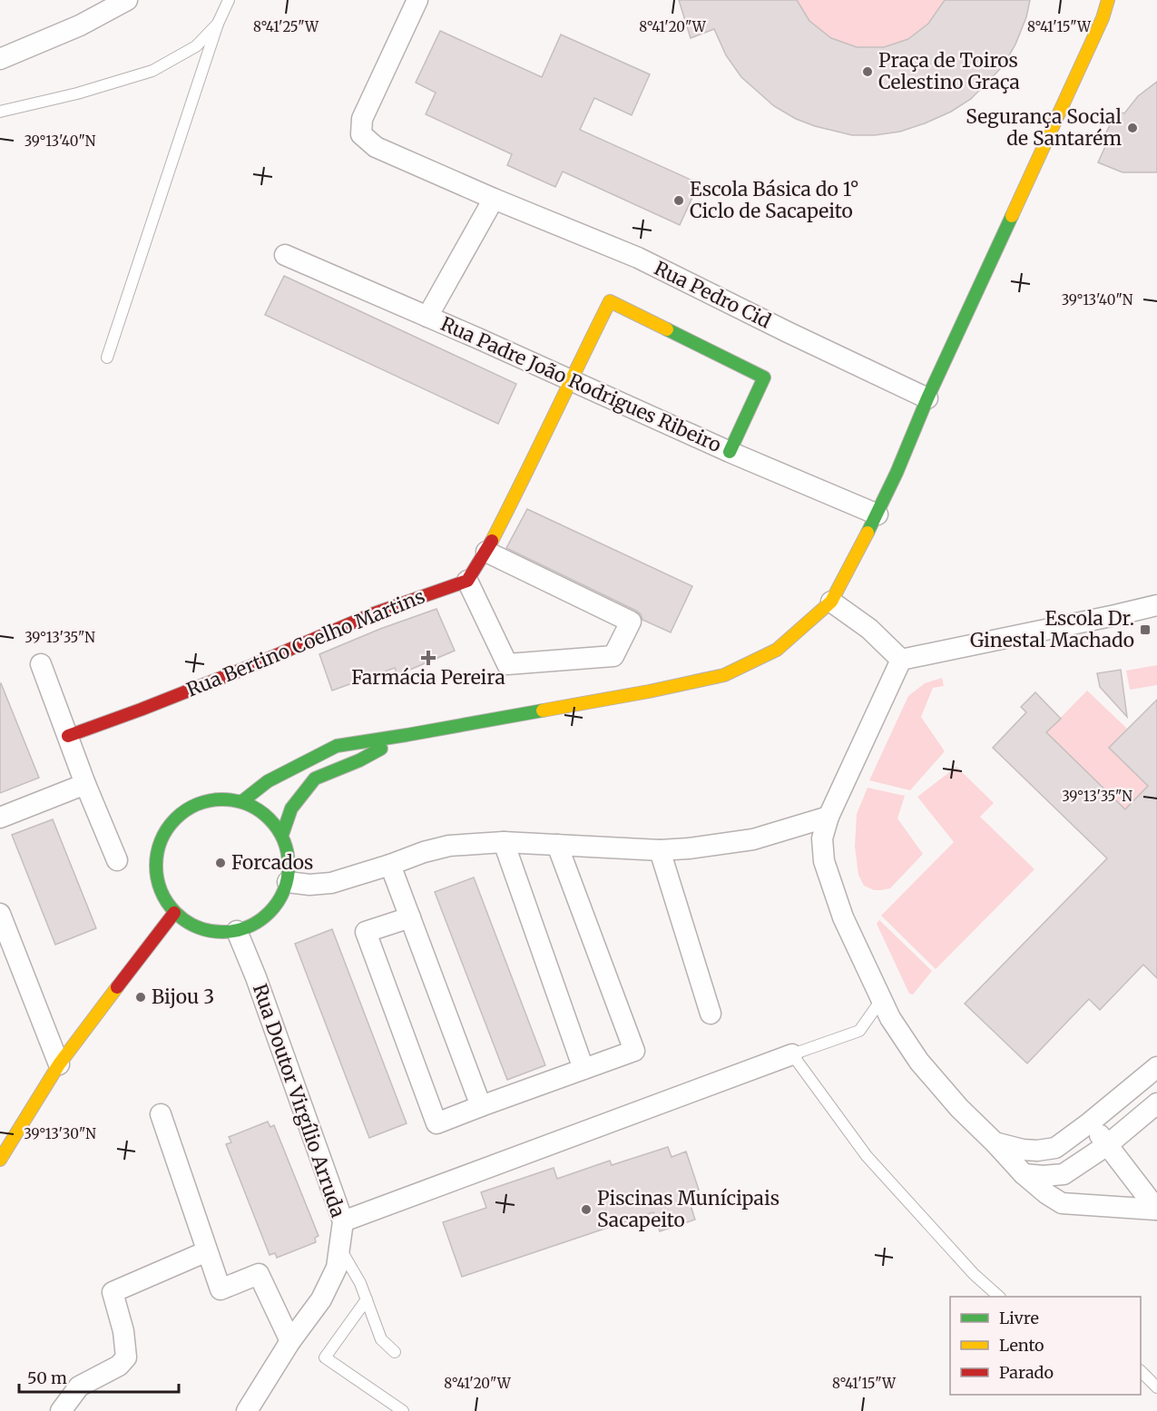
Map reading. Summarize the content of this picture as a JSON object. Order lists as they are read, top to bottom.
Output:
{
  "streets": {
    "main road": ["Rua Bertino Coelho Martins"],
    "street": ["Rua Pedro Cid", "Rua Padre João Rodrigues Ribeiro", "Rua Doutor Virgílio Arruda"]
  },
  "places": {
    "other": [
      "Praça de Toiros Celestino Graça",
      "Segurança Social de Santarém",
      "Escola Básica do 1° Ciclo de Sacapeito",
      "Forcados",
      "Bijou 3",
      "Piscinas Munícipais Sacapeito"
    ],
    "transit": ["Escola Dr. Ginestal Machado"],
    "health": ["Farmácia Pereira"]
  },
  "legend": ["Livre", "Lento", "Parado"],
  "scale_bar": "50 m",
  "coordinates": [
    "8°41'25\"W",
    "8°41'20\"W",
    "8°41'15\"W",
    "39°13'40\"N",
    "39°13'35\"N",
    "39°13'30\"N"
  ]
}
